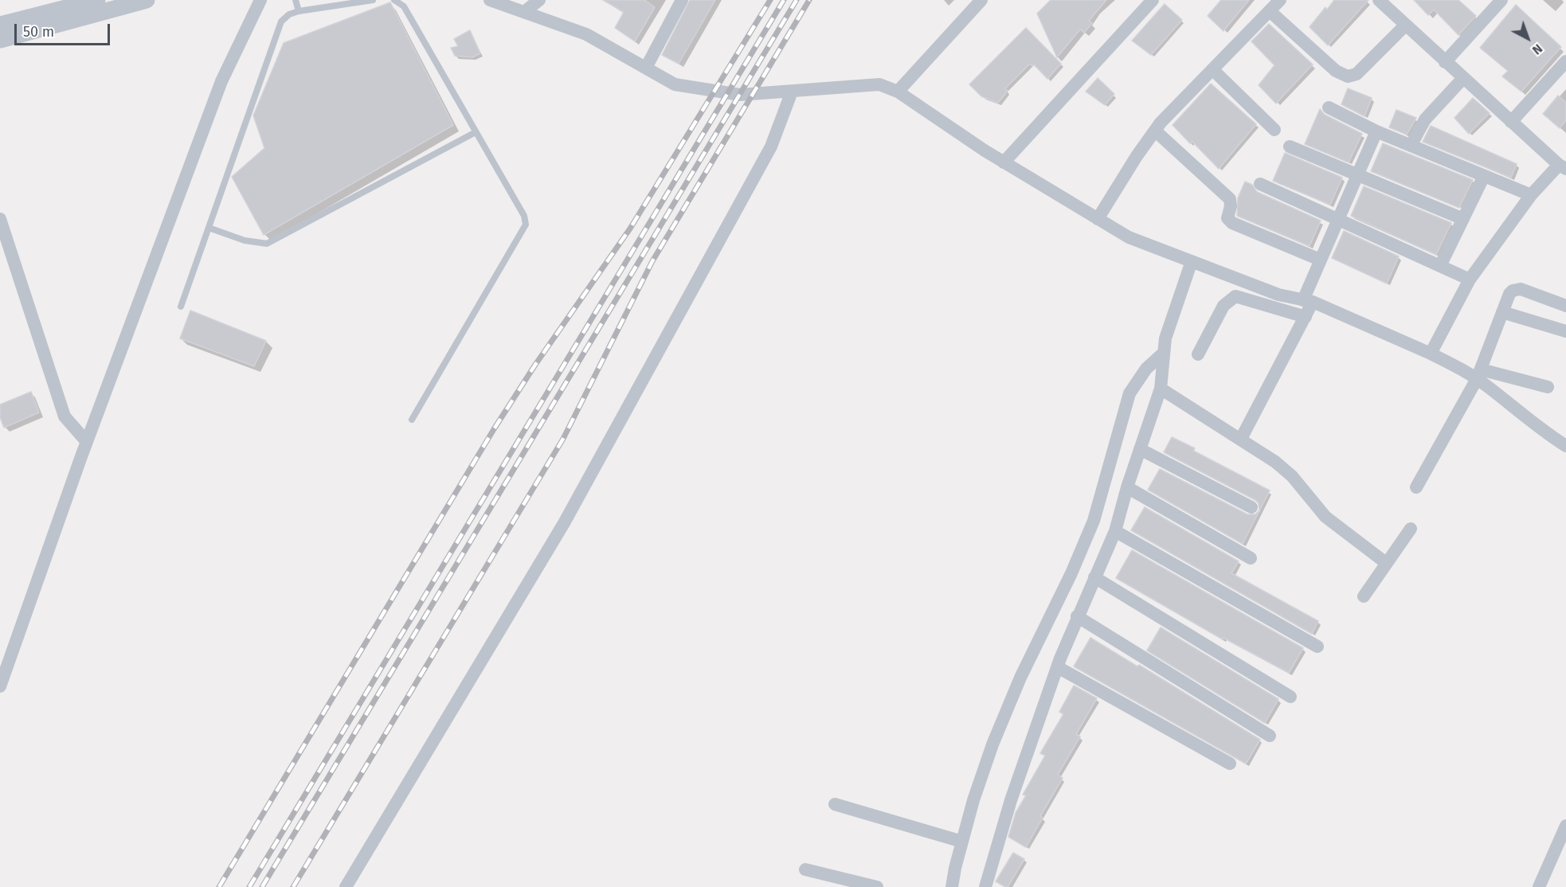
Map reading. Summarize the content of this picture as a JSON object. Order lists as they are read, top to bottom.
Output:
{
  "scale_bar": "50 m",
  "north": "bottom right"
}
